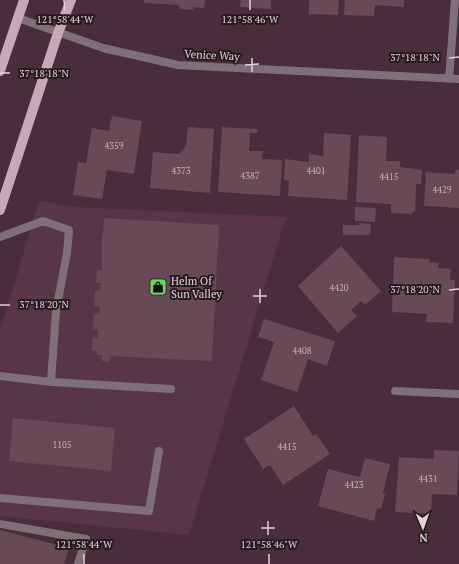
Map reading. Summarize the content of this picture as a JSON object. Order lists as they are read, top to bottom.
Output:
{
  "streets": {
    "street": ["Venice Way"]
  },
  "places": {
    "shop": ["Helm Of Sun Valley"]
  },
  "house_numbers": [
    "4359",
    "4373",
    "4401",
    "4387",
    "4415",
    "4429",
    "4420",
    "4408",
    "1105",
    "4415",
    "4431",
    "4423"
  ],
  "north": "bottom",
  "coordinates": [
    "121°58'44\"W",
    "121°58'46\"W",
    "37°18'18\"N",
    "37°18'20\"N"
  ]
}
